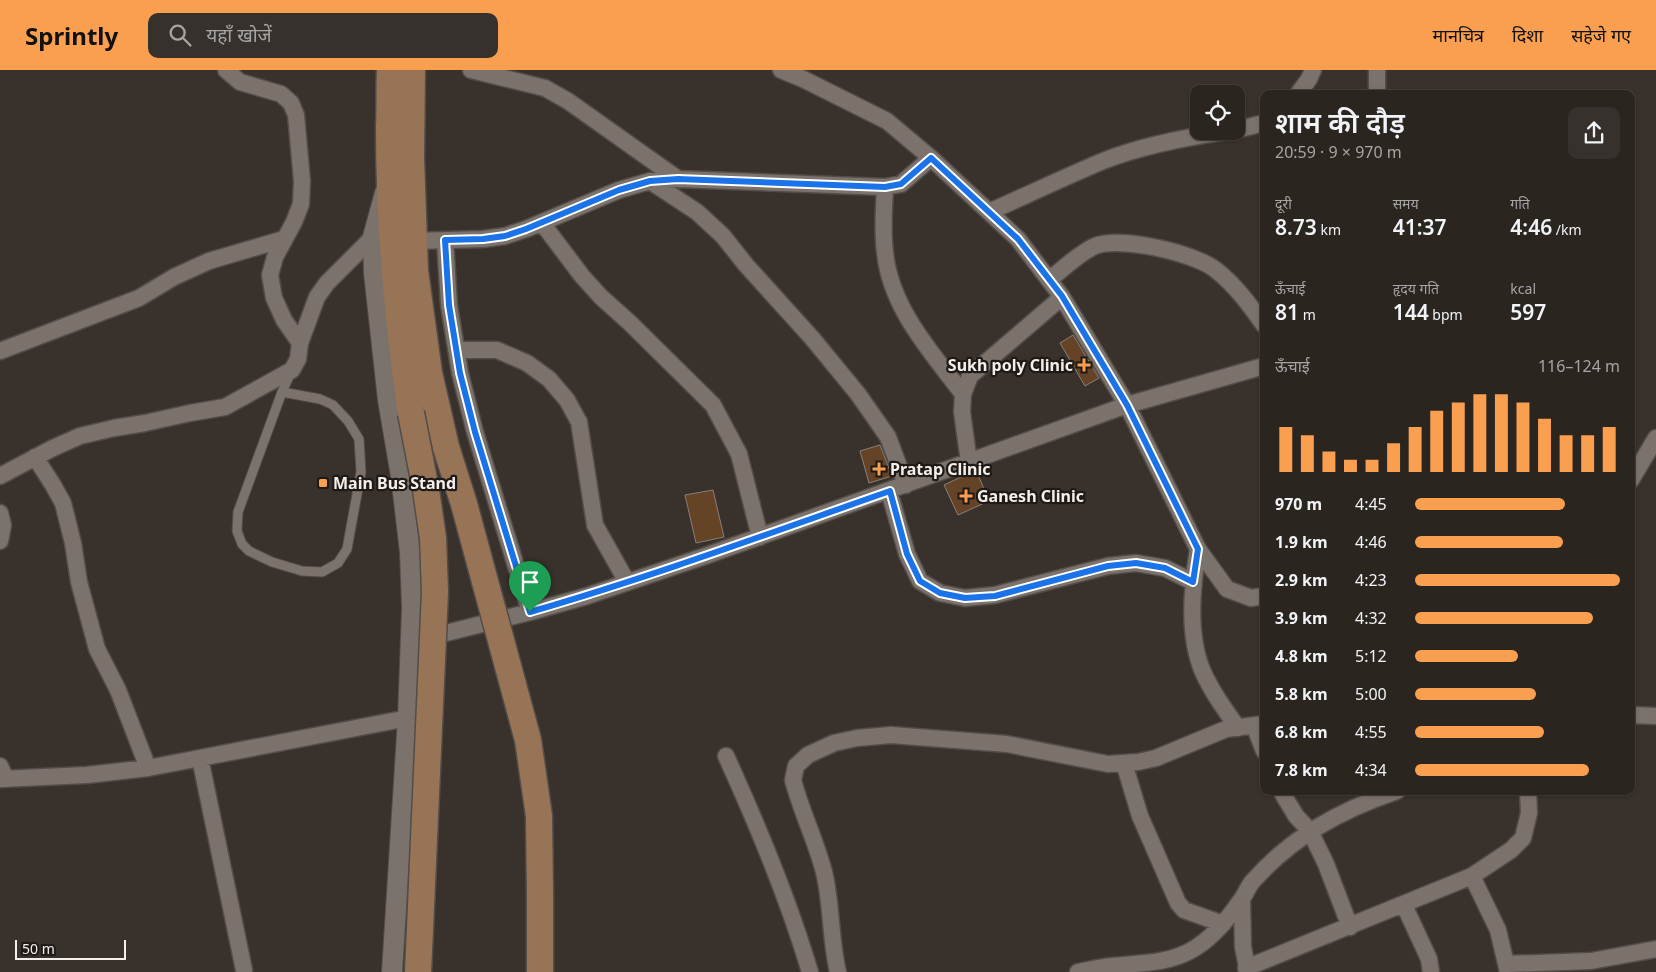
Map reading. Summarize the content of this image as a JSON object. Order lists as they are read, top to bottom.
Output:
{
  "places": {
    "health": ["Sukh poly Clinic", "Pratap Clinic", "Ganesh Clinic"],
    "transit": ["Main Bus Stand"]
  },
  "scale_bar": "50 m",
  "page": {
    "header": "Sprintly",
    "search": "यहाँ खोजें",
    "nav": ["मानचित्र", "दिशा", "सहेजे गए"],
    "heading": ["शाम की दौड़", "20:59 · 9 × 970 m"],
    "stats": [
      ["दूरी", "8.73 km"],
      ["समय", "41:37"],
      ["गति", "4:46 /km"],
      ["ऊँचाई", "81 m"],
      ["हृदय गति", "144 bpm"],
      ["kcal", "597"]
    ],
    "chart": ["ऊँचाई", "116–124 m"],
    "list": [
      {
        "name": "970 m",
        "note": "4:45"
      },
      {
        "name": "1.9 km",
        "note": "4:46"
      },
      {
        "name": "2.9 km",
        "note": "4:23"
      },
      {
        "name": "3.9 km",
        "note": "4:32"
      },
      {
        "name": "4.8 km",
        "note": "5:12"
      },
      {
        "name": "5.8 km",
        "note": "5:00"
      },
      {
        "name": "6.8 km",
        "note": "4:55"
      },
      {
        "name": "7.8 km",
        "note": "4:34"
      }
    ],
    "scale": "50 m"
  }
}
